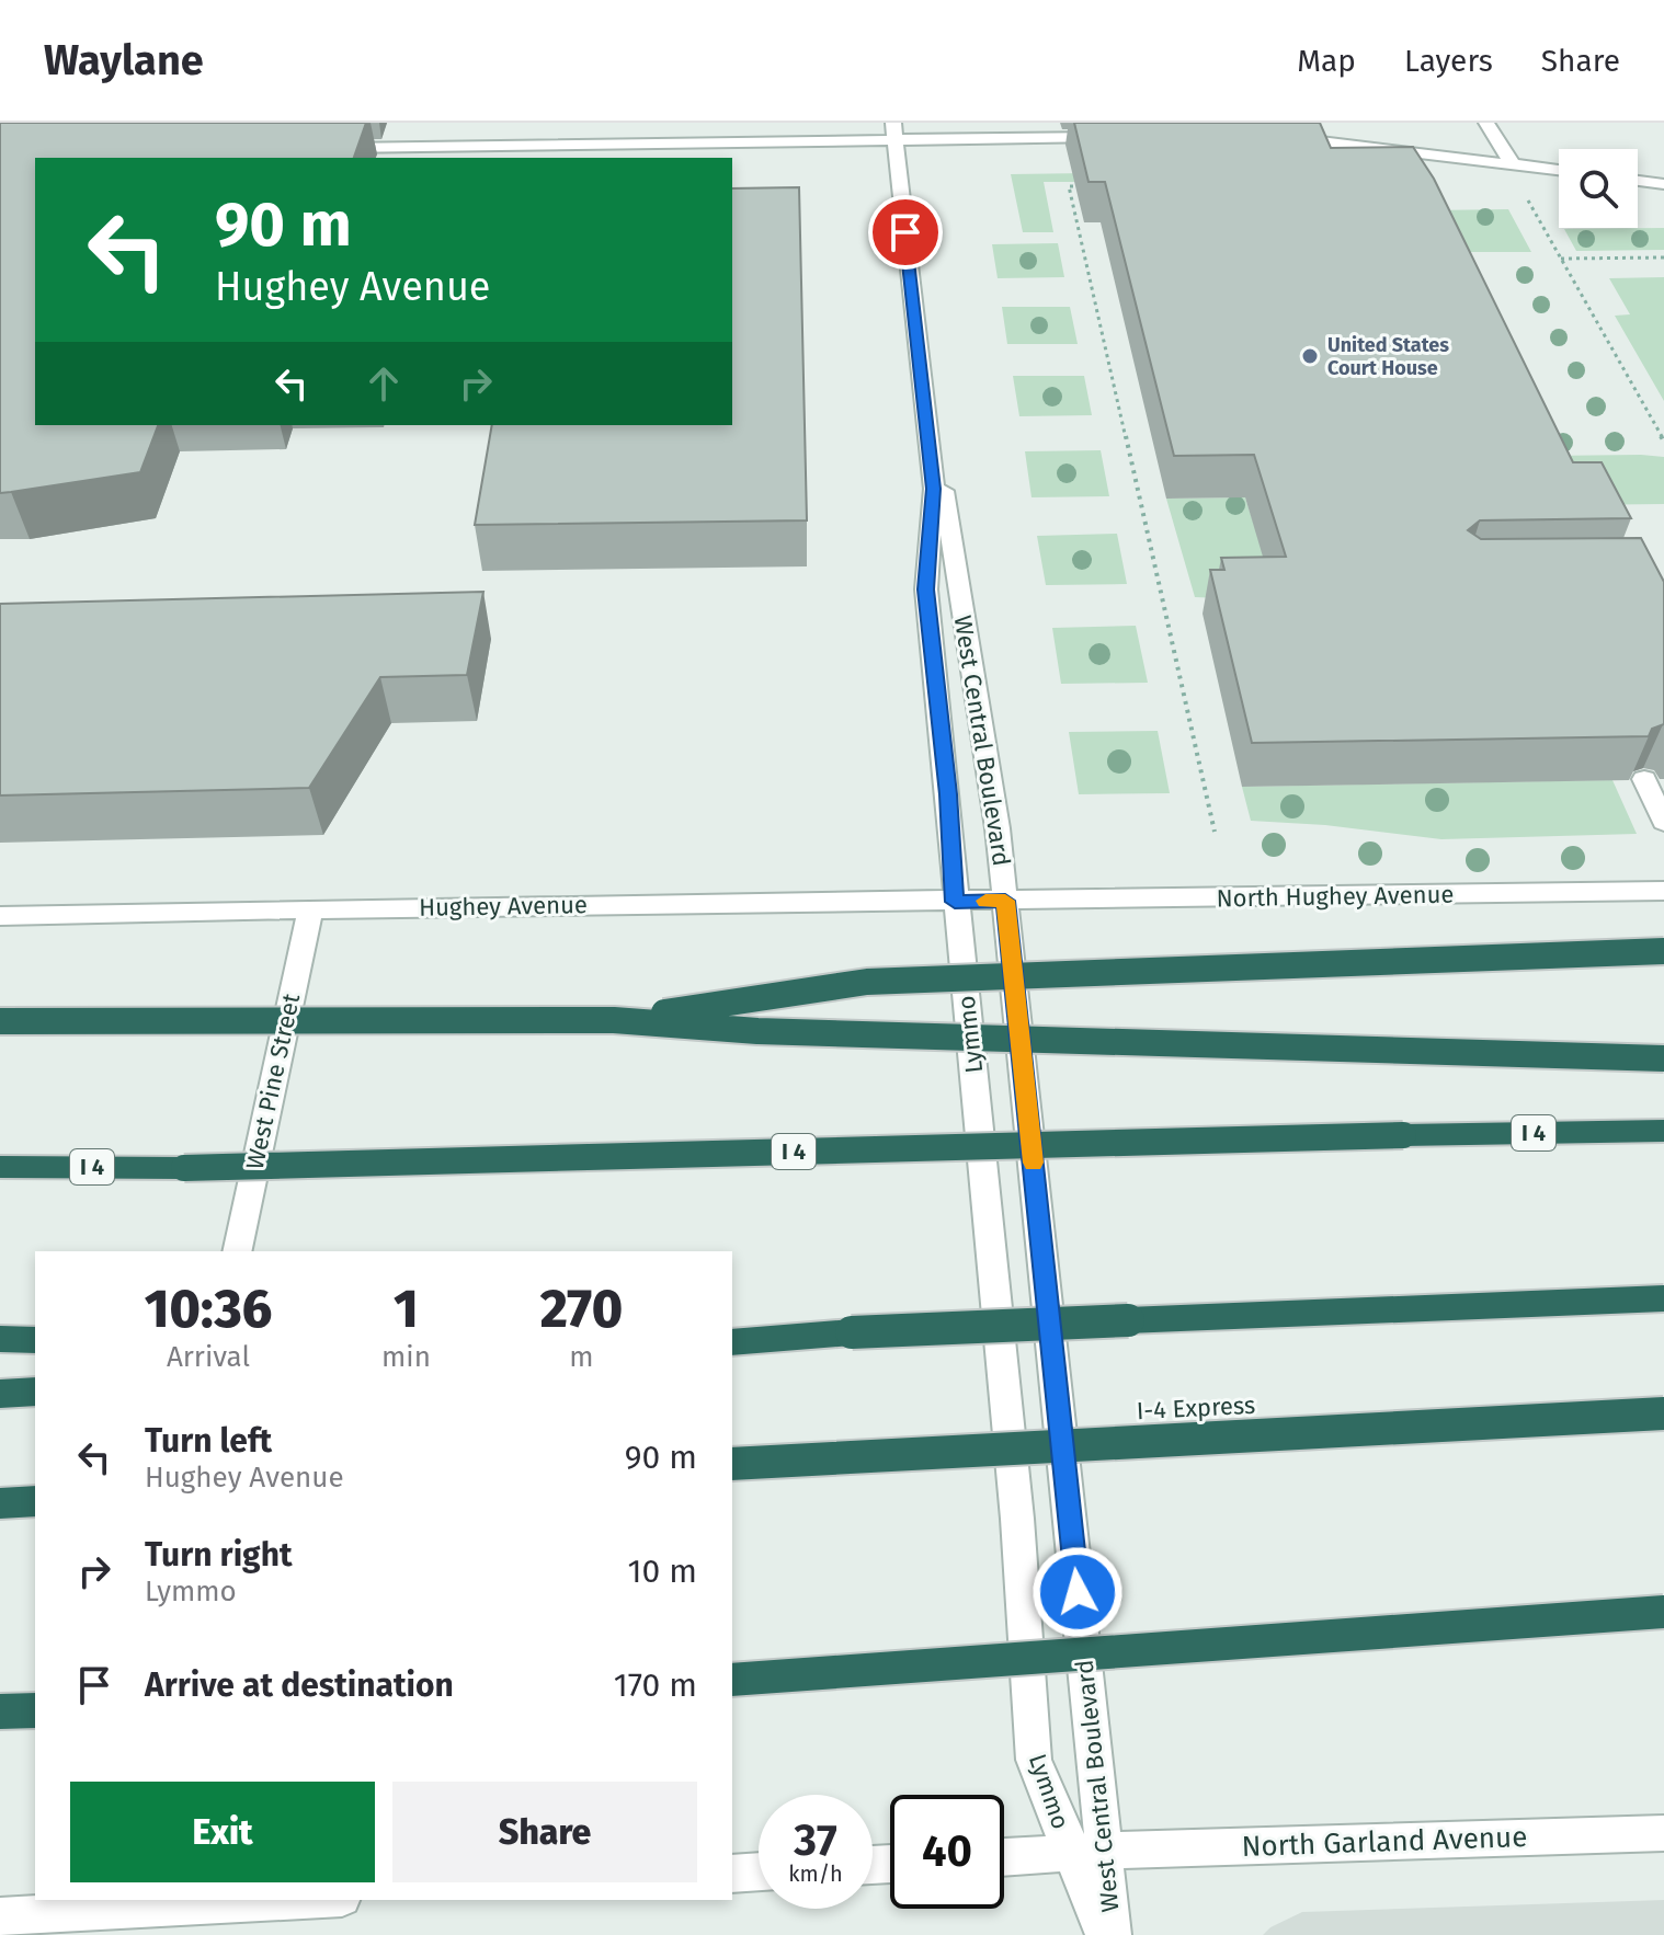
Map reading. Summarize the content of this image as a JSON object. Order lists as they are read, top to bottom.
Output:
{
  "streets": {
    "highway": ["I 4", "I-4 Express"],
    "street": [
      "West Central Boulevard",
      "North Hughey Avenue",
      "Hughey Avenue",
      "Lymmo",
      "West Pine Street",
      "North Garland Avenue"
    ]
  },
  "crossings": [
    ["West Central Boulevard", "North Hughey Avenue"],
    ["West Central Boulevard", "Hughey Avenue"],
    ["West Central Boulevard", "Lymmo"],
    ["West Central Boulevard", "North Garland Avenue"],
    ["North Hughey Avenue", "Hughey Avenue"],
    ["Hughey Avenue", "Lymmo"],
    ["Hughey Avenue", "West Pine Street"],
    ["Lymmo", "North Garland Avenue"]
  ],
  "places": ["United States Court House"],
  "page": {
    "header": "Waylane",
    "nav": ["Map", "Layers", "Share"],
    "turn": ["90 m", "Hughey Avenue"],
    "eta": [
      "10:36",
      "Arrival",
      "1",
      "min",
      "270",
      "m"
    ],
    "list": [
      {
        "name": "Turn left",
        "note": "Hughey Avenue",
        "value": "90 m"
      },
      {
        "name": "Turn right",
        "note": "Lymmo",
        "value": "10 m"
      },
      {
        "name": "Arrive at destination",
        "value": "170 m"
      }
    ],
    "buttons": ["Exit", "Share"],
    "speed": "37 km/h",
    "limit": "40"
  }
}
